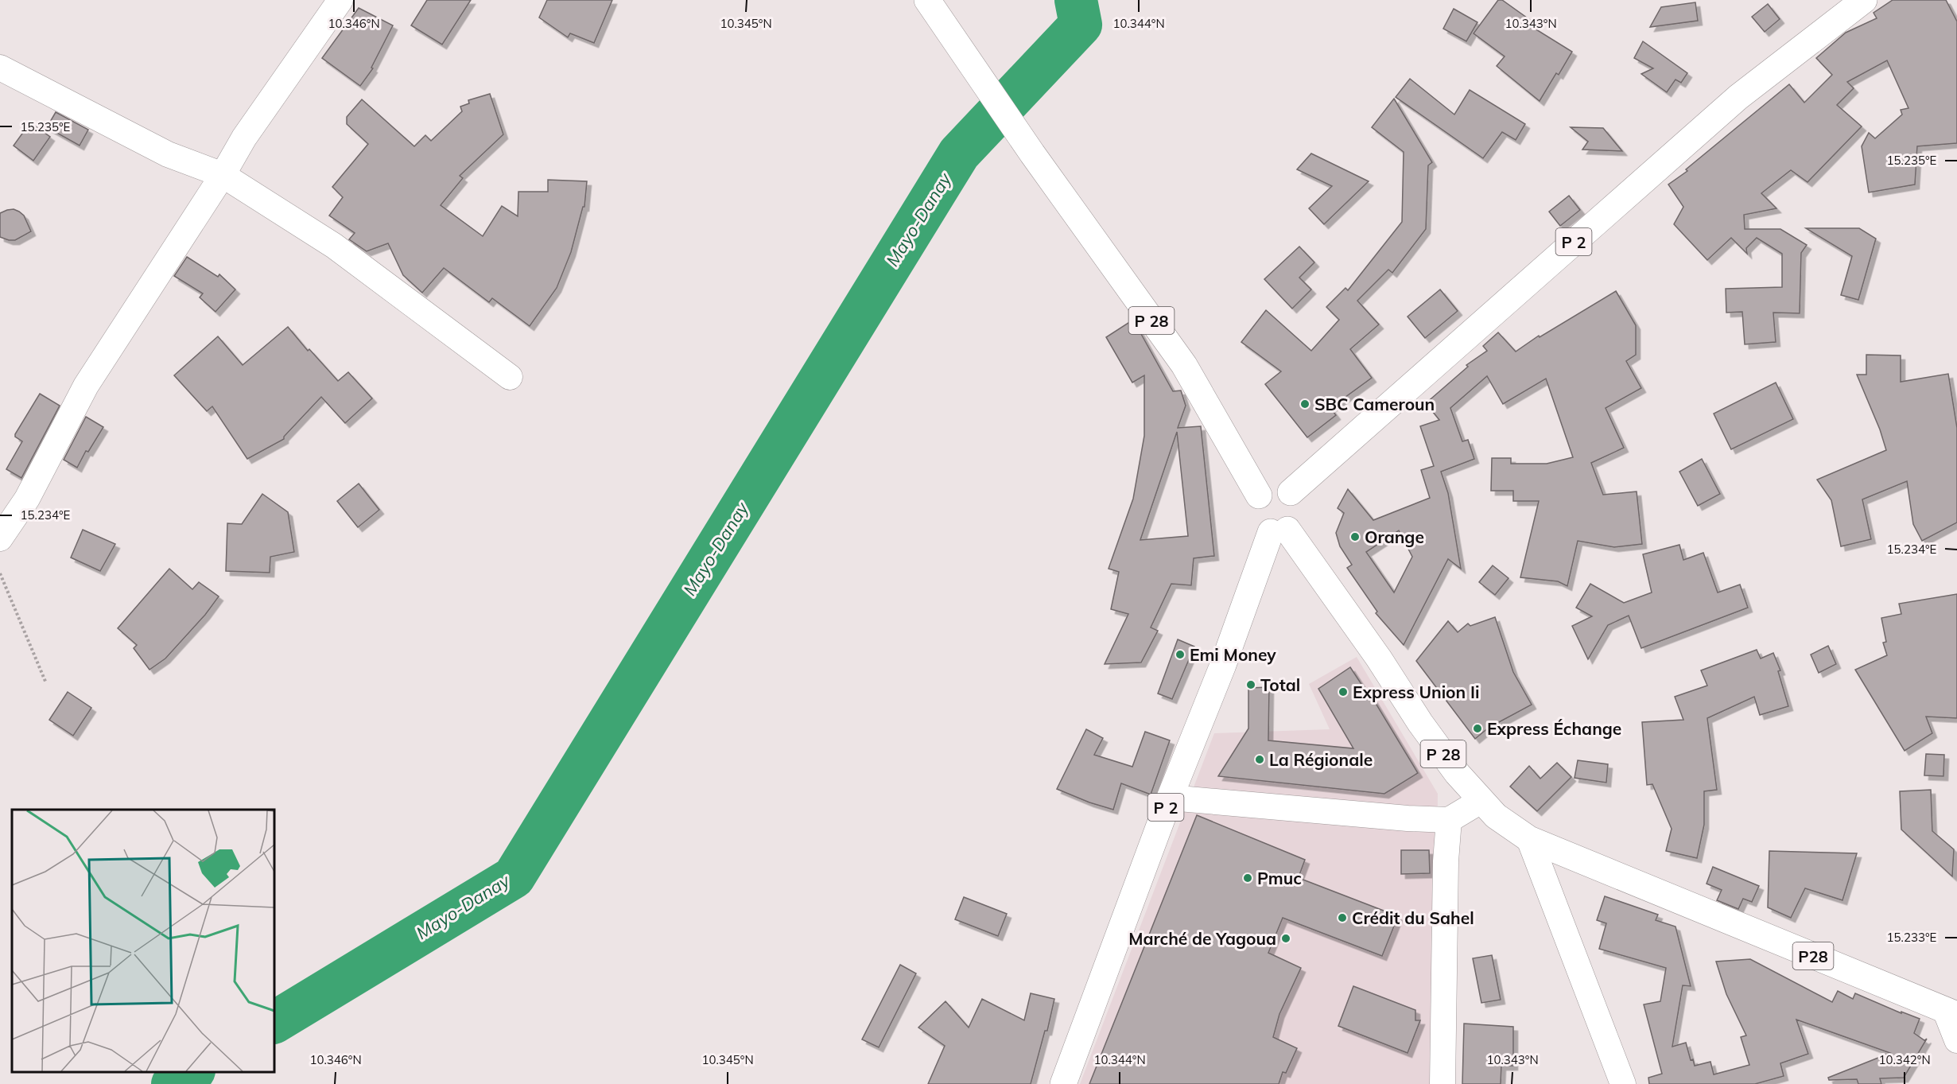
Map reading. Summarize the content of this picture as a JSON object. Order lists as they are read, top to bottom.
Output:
{
  "streets": {
    "main road": ["P 2", "P 28", "P28"]
  },
  "crossings": [
    ["P 2", "P 28"],
    ["P 28", "P28"]
  ],
  "water": ["Mayo-Danay"],
  "places": [
    "SBC Cameroun",
    "Orange",
    "Emi Money",
    "Total",
    "Express Union Ii",
    "Express Échange",
    "La Régionale",
    "Pmuc",
    "Crédit du Sahel",
    "Marché de Yagoua"
  ],
  "coordinates": [
    "10.346°N",
    "10.345°N",
    "10.344°N",
    "10.343°N",
    "15.235°E",
    "15.234°E",
    "15.233°E",
    "10.342°N"
  ]
}
